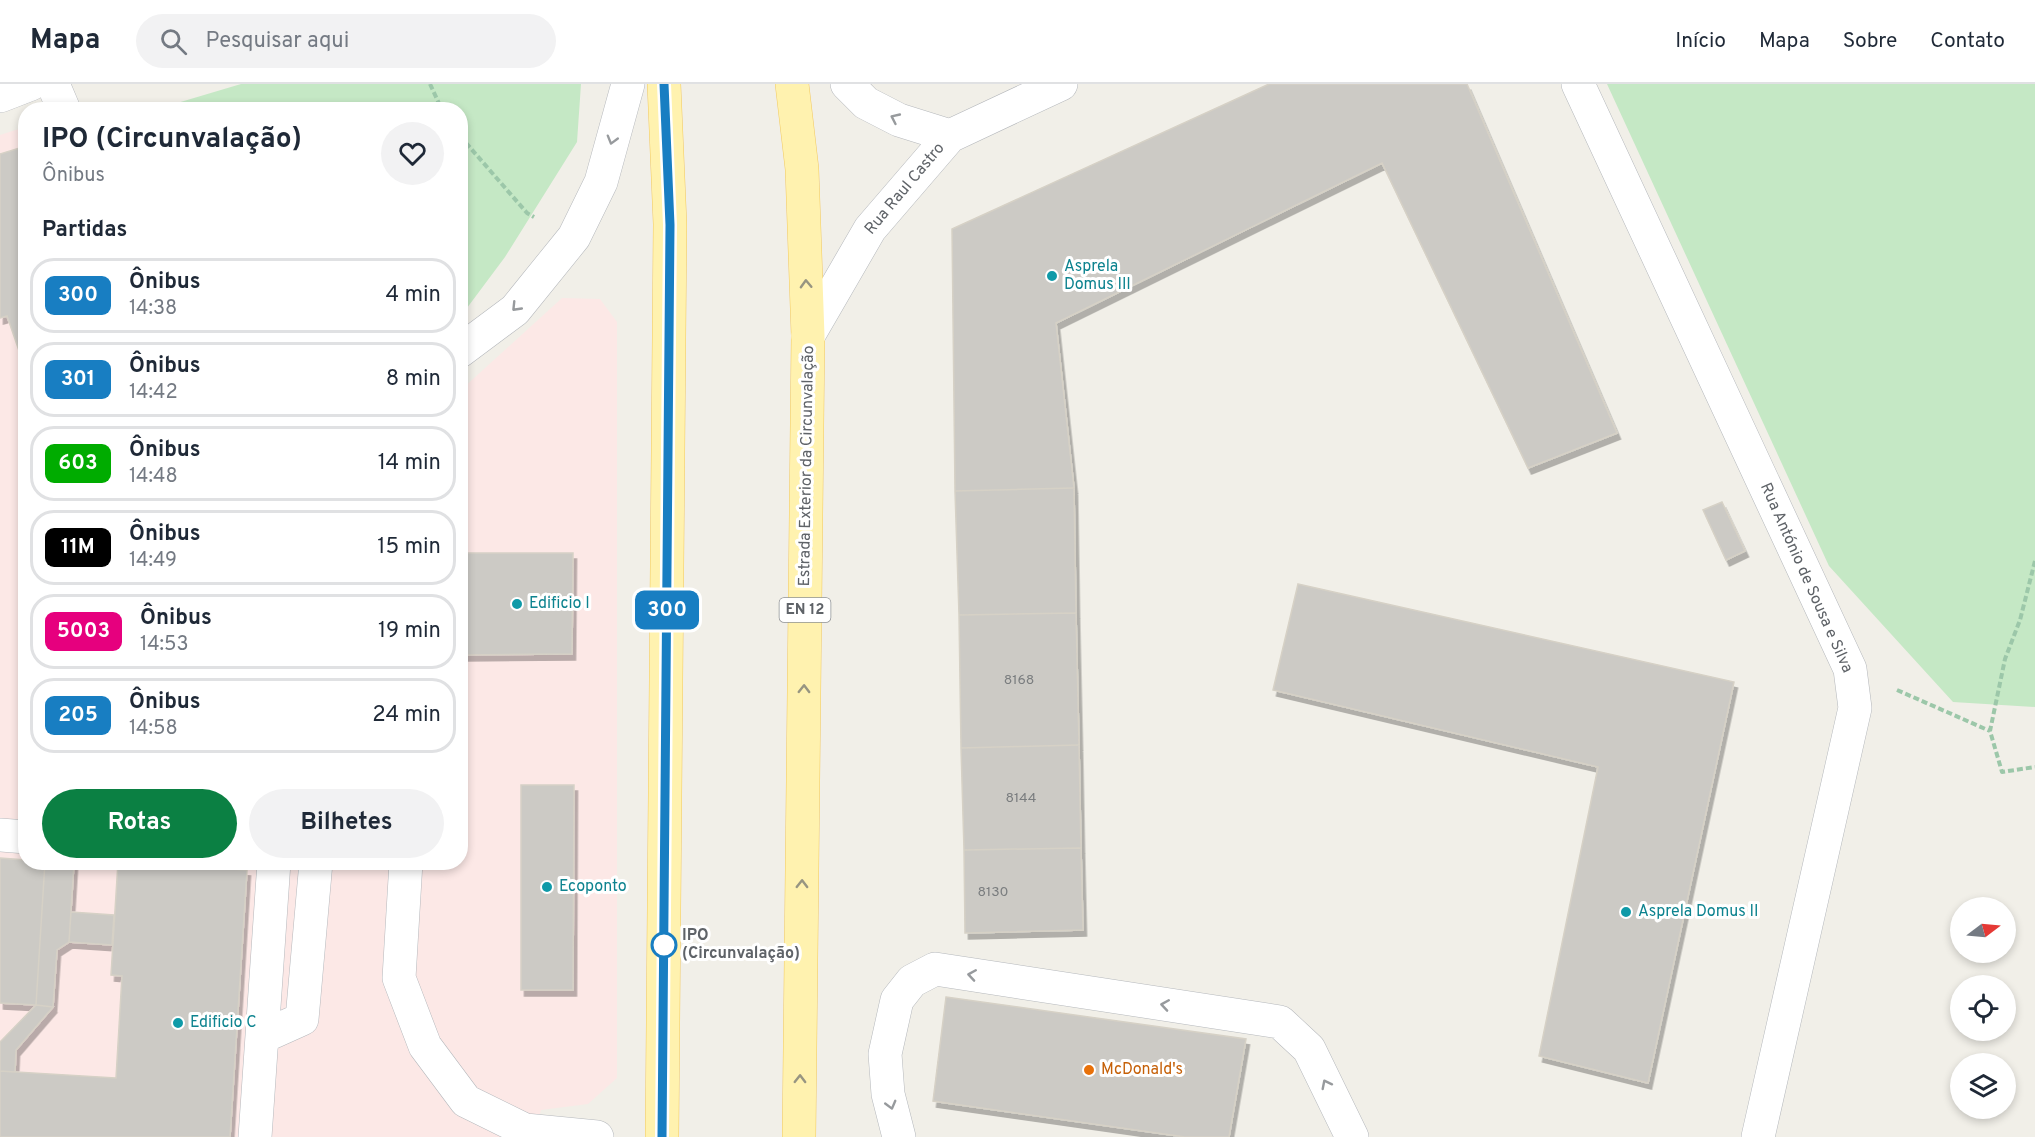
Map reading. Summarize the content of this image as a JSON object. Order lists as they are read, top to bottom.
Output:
{
  "streets": {
    "main road": ["Estrada Exterior da Circunvalação", "EN 12"],
    "street": ["Rua Raul Castro", "Rua António de Sousa e Silva"]
  },
  "crossings": [
    ["Rua Raul Castro", "Estrada Exterior da Circunvalação"]
  ],
  "places": [
    "Asprela Domus III",
    "Edificio I",
    "Ecoponto",
    "Asprela Domus II",
    "IPO (Circunvalação)",
    "Edificio C",
    "McDonald's"
  ],
  "lines": ["bus line 300"],
  "house_numbers": ["8168", "8144", "8130"],
  "north": "right",
  "page": {
    "header": "Mapa",
    "search": "Pesquisar aqui",
    "nav": [
      "Início",
      "Mapa",
      "Sobre",
      "Contato"
    ],
    "on_map": "300",
    "heading": [
      ["IPO (Circunvalação)", "Ônibus"],
      "Partidas"
    ],
    "list": [
      {
        "mark": "300",
        "name": "Ônibus",
        "note": "14:38",
        "value": "4 min"
      },
      {
        "mark": "301",
        "name": "Ônibus",
        "note": "14:42",
        "value": "8 min"
      },
      {
        "mark": "603",
        "name": "Ônibus",
        "note": "14:48",
        "value": "14 min"
      },
      {
        "mark": "11M",
        "name": "Ônibus",
        "note": "14:49",
        "value": "15 min"
      },
      {
        "mark": "5003",
        "name": "Ônibus",
        "note": "14:53",
        "value": "19 min"
      },
      {
        "mark": "205",
        "name": "Ônibus",
        "note": "14:58",
        "value": "24 min"
      }
    ],
    "buttons": ["Rotas", "Bilhetes"]
  }
}
